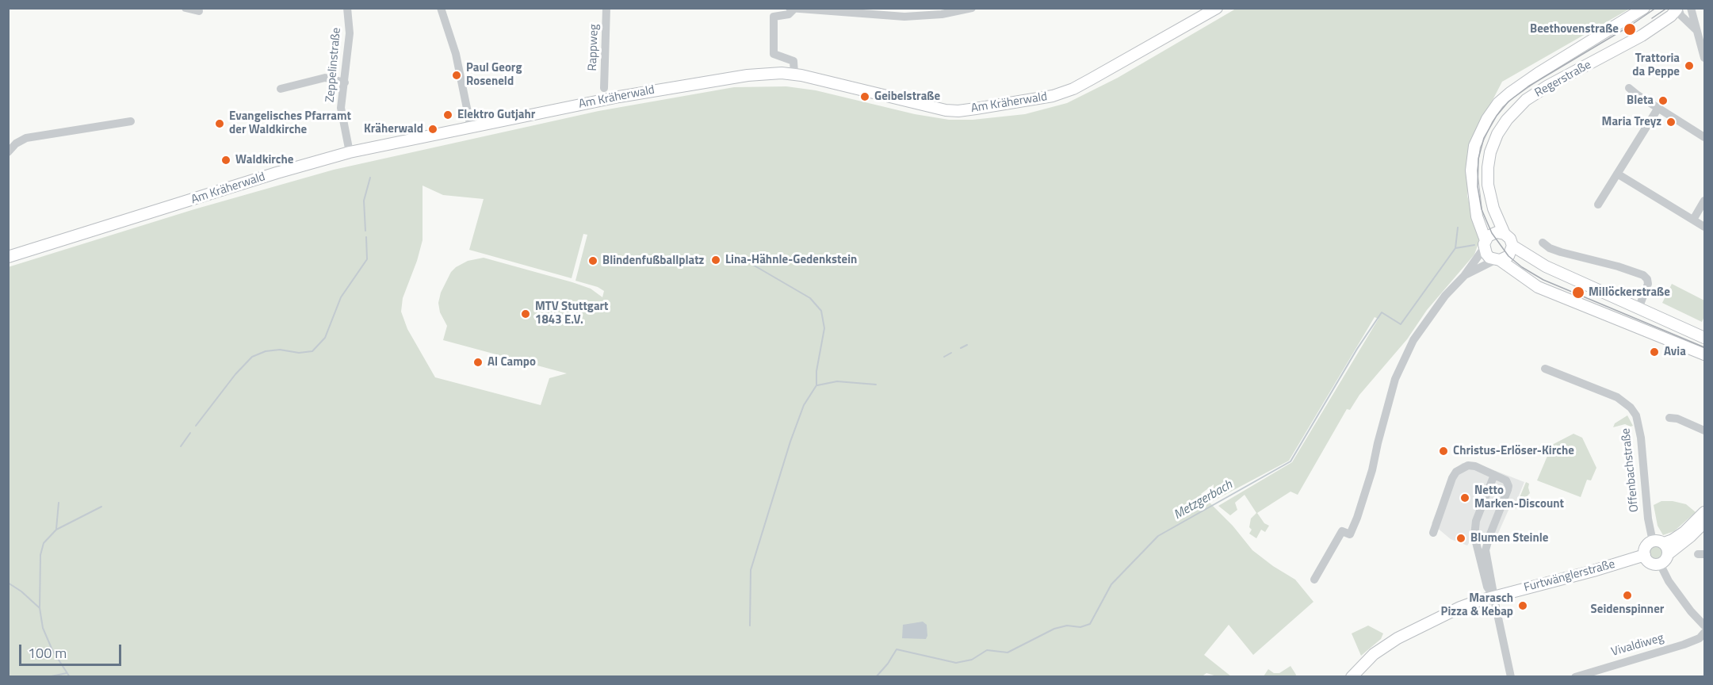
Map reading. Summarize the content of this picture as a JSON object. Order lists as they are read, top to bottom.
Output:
{
  "streets": {
    "main road": ["Regerstraße", "Am Kräherwald", "Furtwänglerstraße"],
    "street": [
      "Rappweg",
      "Zeppelinstraße",
      "Offenbachstraße",
      "Vivaldiweg"
    ]
  },
  "crossings": [
    ["Zeppelinstraße", "Am Kräherwald"],
    ["Offenbachstraße", "Furtwänglerstraße"]
  ],
  "water": ["Metzgerbach"],
  "places": [
    "Beethovenstraße",
    "Trattoria da Peppe",
    "Paul Georg Roseneld",
    "Geibelstraße",
    "Bleta",
    "Elektro Gutjahr",
    "Maria Treyz",
    "Evangelisches Pfarramt der Waldkirche",
    "Kräherwald",
    "Waldkirche",
    "Lina-Hähnle-Gedenkstein",
    "Blindenfußballplatz",
    "Millöckerstraße",
    "MTV Stuttgart 1843 E.V.",
    "Avia",
    "Al Campo",
    "Christus-Erlöser-Kirche",
    "Netto Marken-Discount",
    "Blumen Steinle",
    "Seidenspinner",
    "Marasch Pizza & Kebap"
  ],
  "scale_bar": "100 m"
}
